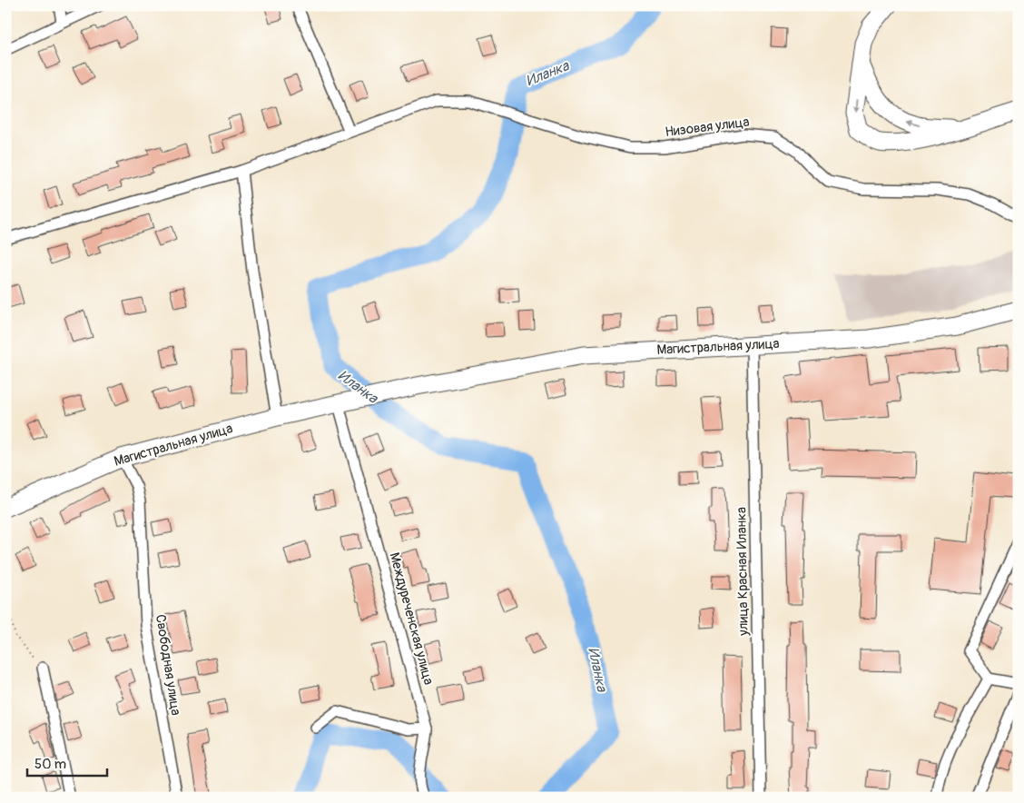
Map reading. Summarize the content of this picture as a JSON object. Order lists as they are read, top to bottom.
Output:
{
  "streets": {
    "main road": ["Магистральная улица"],
    "street": [
      "Низовая улица",
      "улица Красная Иланка",
      "Междуреченская улица",
      "Свободная улица"
    ]
  },
  "crossings": [
    ["Магистральная улица", "улица Красная Иланка"],
    ["Магистральная улица", "Междуреченская улица"],
    ["Магистральная улица", "Свободная улица"]
  ],
  "water": ["Иланка"],
  "scale_bar": "50 m"
}
